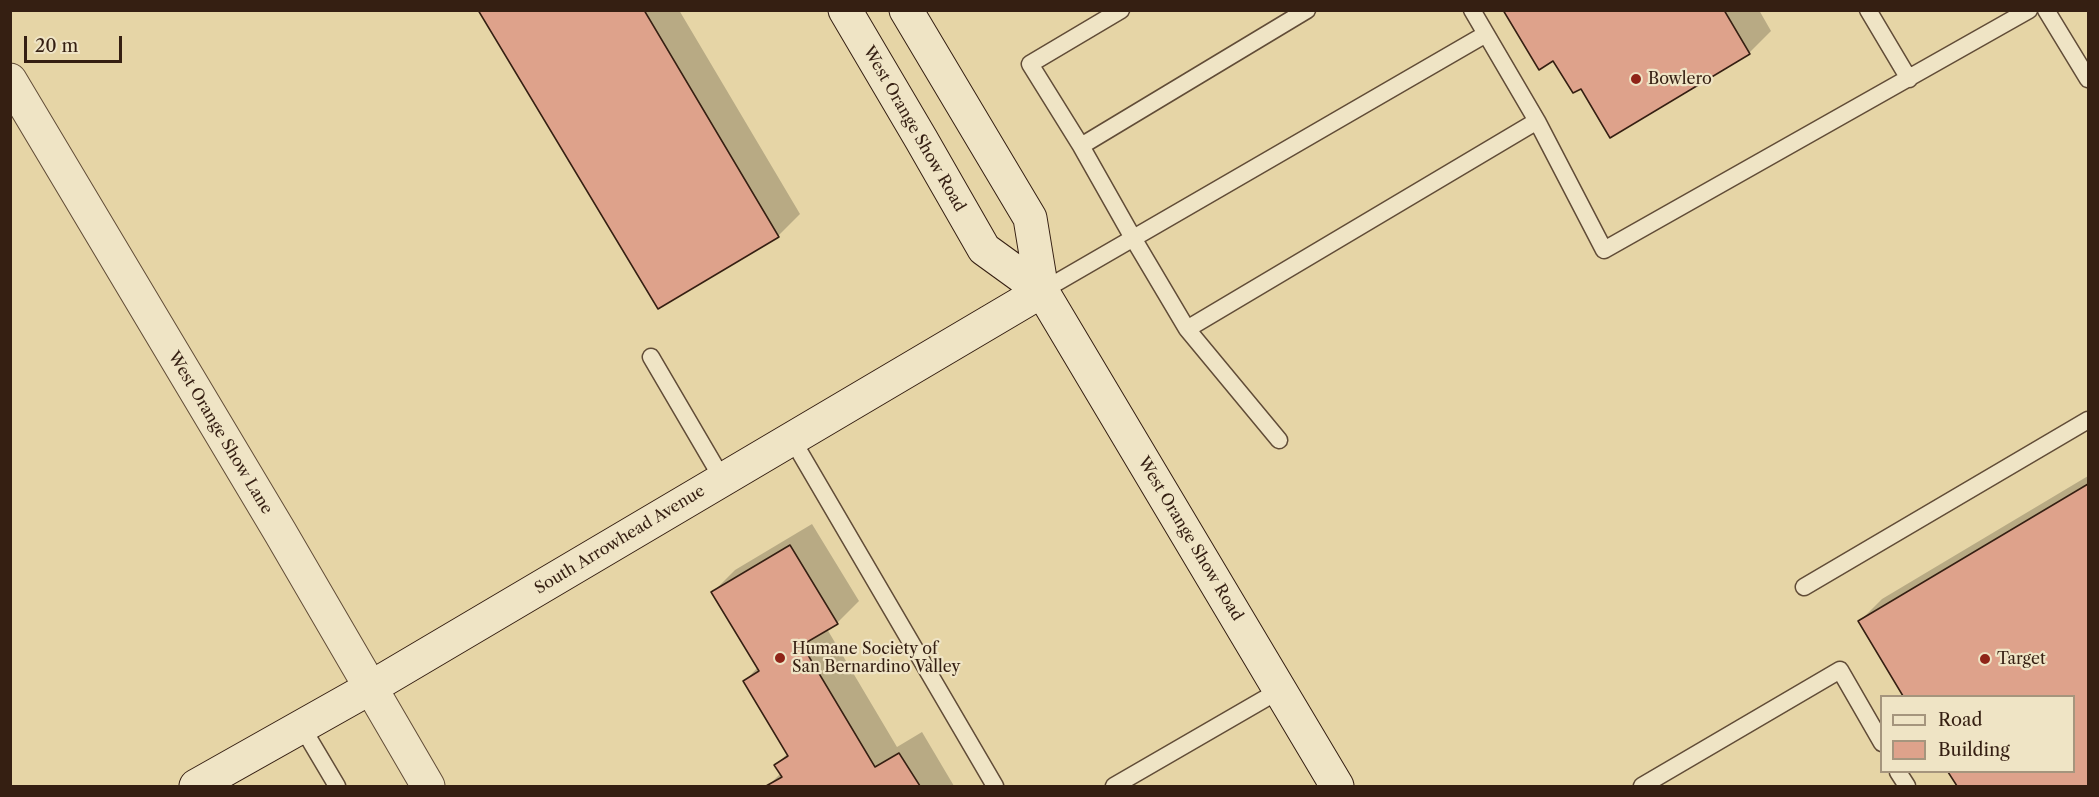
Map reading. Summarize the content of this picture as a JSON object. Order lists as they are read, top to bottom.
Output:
{
  "streets": {
    "street": ["West Orange Show Road", "West Orange Show Lane", "South Arrowhead Avenue"]
  },
  "crossings": [
    ["West Orange Show Road", "South Arrowhead Avenue"],
    ["West Orange Show Lane", "South Arrowhead Avenue"]
  ],
  "places": ["Bowlero", "Humane Society of San Bernardino Valley", "Target"],
  "legend": ["Road", "Building"],
  "scale_bar": "20 m"
}
